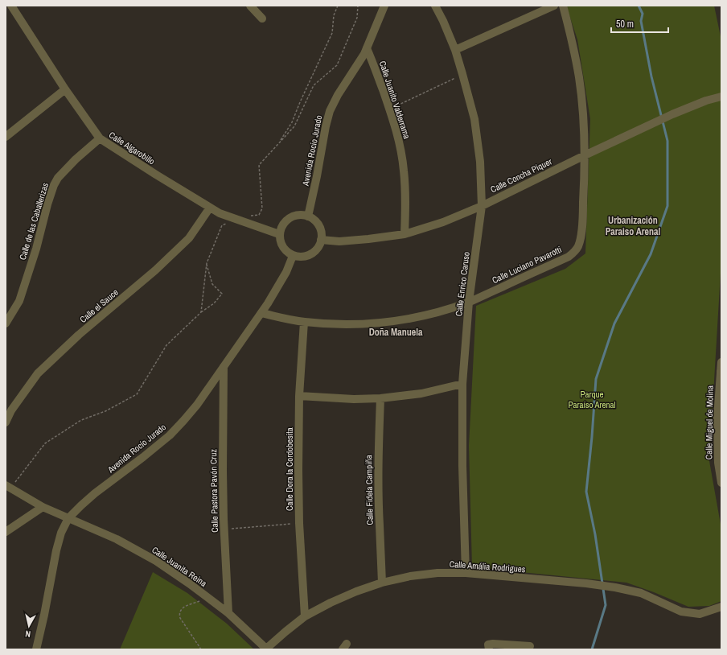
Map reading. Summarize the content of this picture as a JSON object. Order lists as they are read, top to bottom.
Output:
{
  "streets": {
    "street": [
      "Calle Juanito Valderrama",
      "Calle Algarobillo",
      "Avenida Rocío Jurado",
      "Calle Concha Piquer",
      "Calle de las Caballerizas",
      "Calle Luciano Pavarotti",
      "Calle Enrico Caruso",
      "Calle el Sauce",
      "Calle Miguel de Molina",
      "Calle Dora la Cordobesita",
      "Calle Fidela Campiña",
      "Calle Pastora Pavón Cruz",
      "Calle Juanita Reina",
      "Calle Amália Rodrigues"
    ]
  },
  "crossings": [
    ["Calle Juanito Valderrama", "Avenida Rocío Jurado"],
    ["Calle Juanito Valderrama", "Calle Concha Piquer"],
    ["Calle Algarobillo", "Avenida Rocío Jurado"],
    ["Calle Algarobillo", "Calle Concha Piquer"],
    ["Calle Algarobillo", "Calle de las Caballerizas"],
    ["Calle Algarobillo", "Calle el Sauce"],
    ["Avenida Rocío Jurado", "Calle Concha Piquer"],
    ["Avenida Rocío Jurado", "Calle Luciano Pavarotti"],
    ["Avenida Rocío Jurado", "Calle Pastora Pavón Cruz"],
    ["Avenida Rocío Jurado", "Calle Juanita Reina"],
    ["Calle Concha Piquer", "Calle Luciano Pavarotti"],
    ["Calle Concha Piquer", "Calle Enrico Caruso"],
    ["Calle Luciano Pavarotti", "Calle Enrico Caruso"],
    ["Calle Luciano Pavarotti", "Calle Dora la Cordobesita"],
    ["Calle Enrico Caruso", "Calle Amália Rodrigues"],
    ["Calle Dora la Cordobesita", "Calle Amália Rodrigues"],
    ["Calle Fidela Campiña", "Calle Amália Rodrigues"],
    ["Calle Pastora Pavón Cruz", "Calle Juanita Reina"],
    ["Calle Juanita Reina", "Calle Amália Rodrigues"]
  ],
  "districts": ["Urbanización Paraiso Arenal", "Doña Manuela"],
  "parks": ["Parque Paraíso Arenal"],
  "scale_bar": "50 m",
  "north": "bottom"
}
